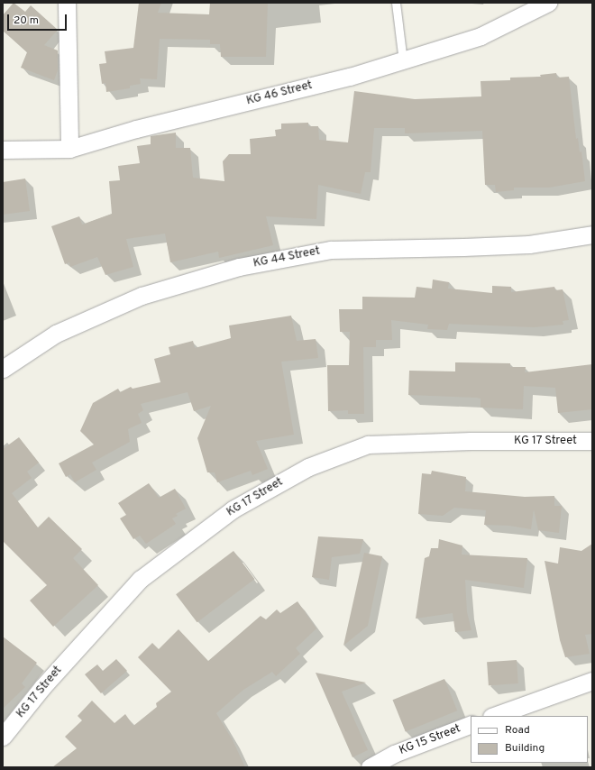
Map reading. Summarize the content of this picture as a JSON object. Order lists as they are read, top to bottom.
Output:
{
  "streets": {
    "street": [
      "KG 46 Street",
      "KG 44 Street",
      "KG 17 Street",
      "KG 15 Street"
    ]
  },
  "legend": ["Road", "Building"],
  "scale_bar": "20 m"
}
